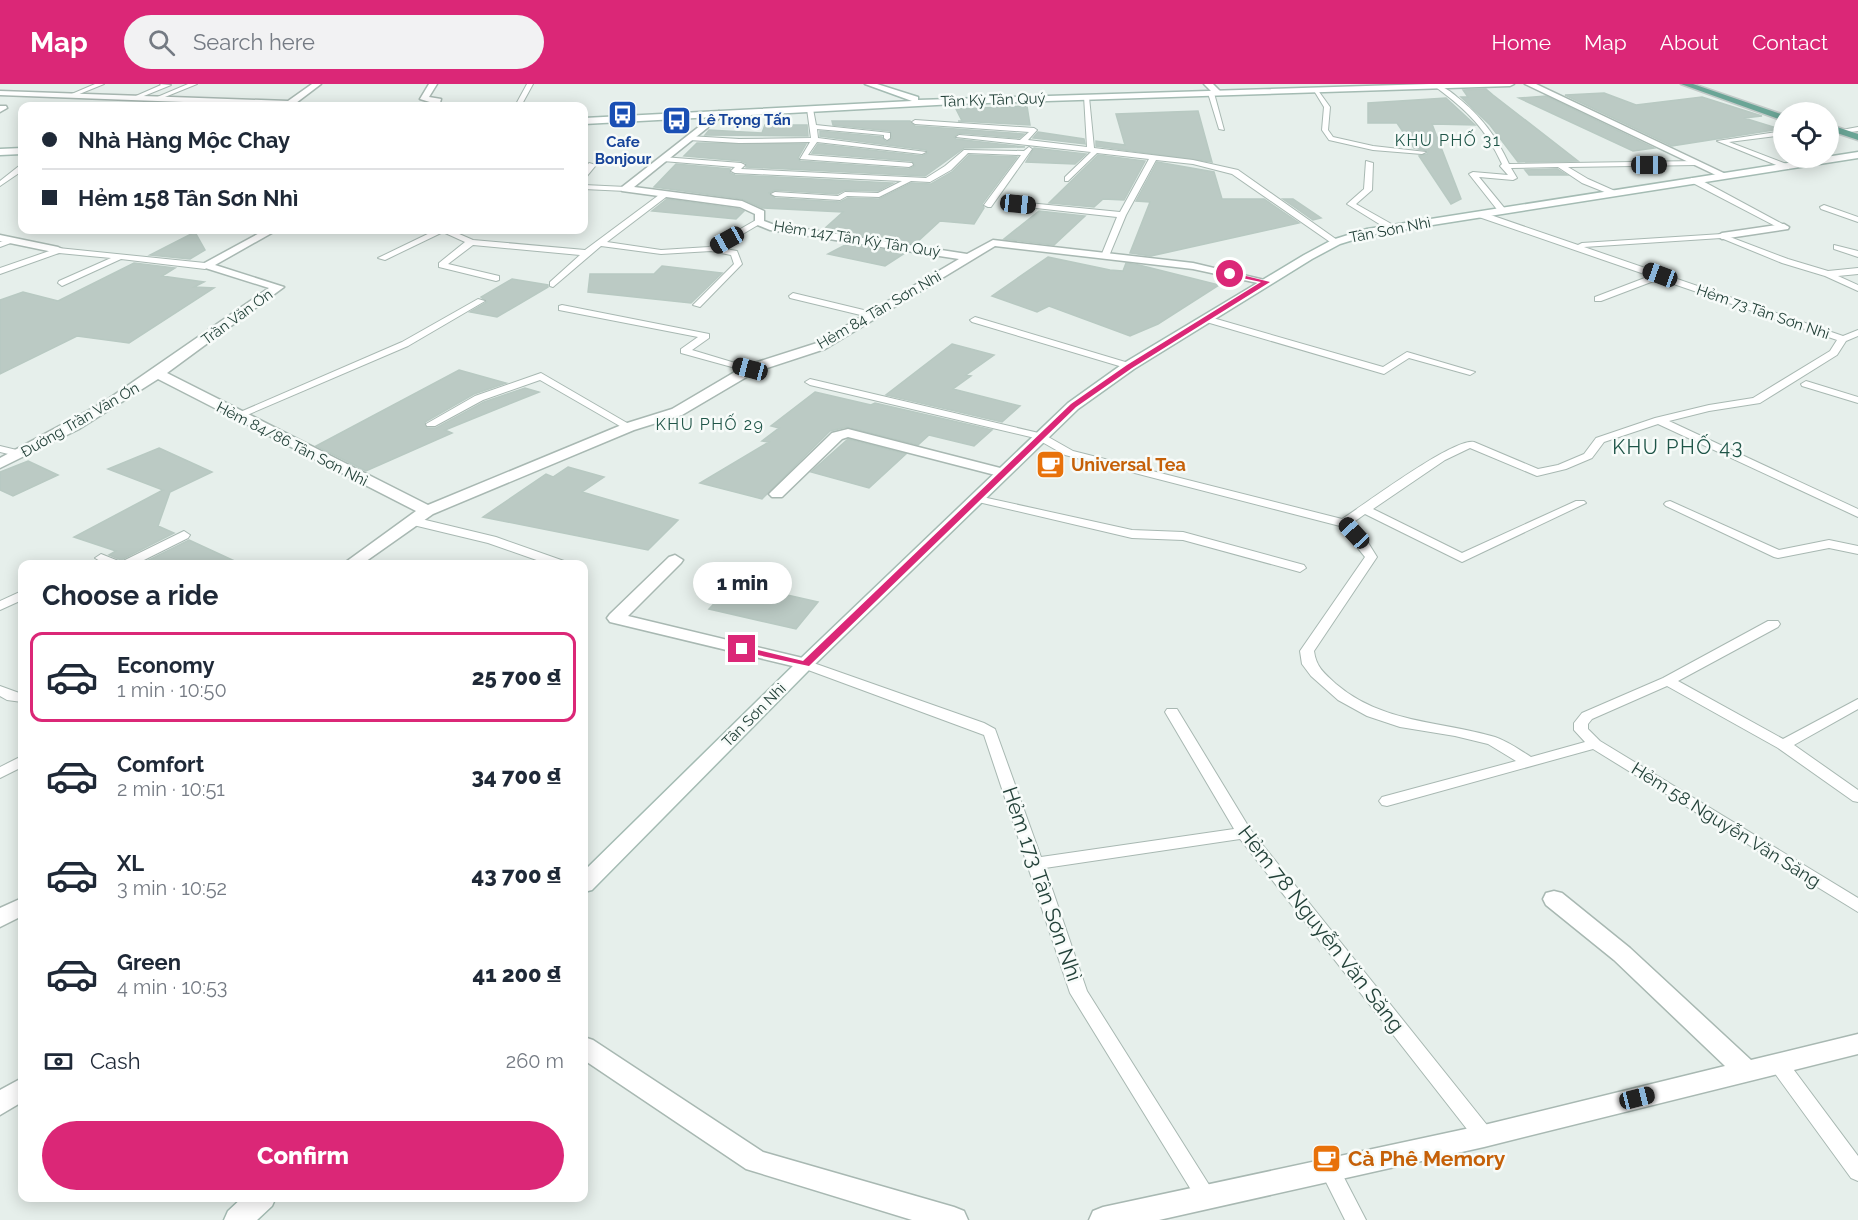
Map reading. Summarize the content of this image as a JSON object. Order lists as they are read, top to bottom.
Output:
{
  "streets": {
    "street": [
      "Tân Kỳ Tân Quý",
      "Tân Sơn Nhì",
      "Hẻm 147 Tân Kỳ Tân Quý",
      "Hẻm 84 Tân Sơn Nhì",
      "Trần Văn Ơn",
      "Đường Trần Văn Ơn",
      "Hẻm 84/86 Tân Sơn Nhì"
    ],
    "lane": [
      "Hẻm 73 Tân Sơn Nhì",
      "Hẻm 58 Nguyễn Văn Săng",
      "Hẻm 173 Tân Sơn Nhì",
      "Hẻm 78 Nguyễn Văn Săng"
    ]
  },
  "crossings": [
    ["Tân Sơn Nhì", "Hẻm 84 Tân Sơn Nhì"],
    ["Tân Sơn Nhì", "Hẻm 73 Tân Sơn Nhì"],
    ["Tân Sơn Nhì", "Hẻm 173 Tân Sơn Nhì"],
    ["Hẻm 147 Tân Kỳ Tân Quý", "Hẻm 84 Tân Sơn Nhì"],
    ["Hẻm 84 Tân Sơn Nhì", "Hẻm 84/86 Tân Sơn Nhì"],
    ["Trần Văn Ơn", "Đường Trần Văn Ơn"],
    ["Trần Văn Ơn", "Hẻm 84/86 Tân Sơn Nhì"],
    ["Đường Trần Văn Ơn", "Hẻm 84/86 Tân Sơn Nhì"]
  ],
  "districts": ["KHU PHỐ 31", "KHU PHỐ 29", "KHU PHỐ 43"],
  "places": {
    "bus stop": ["Cafe Bonjour", "Lê Trọng Tấn"],
    "cafe": ["Universal Tea", "Cà Phê Memory"]
  },
  "page": {
    "header": "Map",
    "search": "Search here",
    "nav": [
      "Home",
      "Map",
      "About",
      "Contact"
    ],
    "banner": ["Nhà Hàng Mộc Chay", "Hẻm 158 Tân Sơn Nhì"],
    "heading": "Choose a ride",
    "bubble": "1 min",
    "list": [
      {
        "name": "Economy",
        "note": "1 min · 10:50",
        "value": "25 700 ₫"
      },
      {
        "name": "Comfort",
        "note": "2 min · 10:51",
        "value": "34 700 ₫"
      },
      {
        "name": "XL",
        "note": "3 min · 10:52",
        "value": "43 700 ₫"
      },
      {
        "name": "Green",
        "note": "4 min · 10:53",
        "value": "41 200 ₫"
      }
    ],
    "pay": ["Cash", "260 m"],
    "buttons": "Confirm"
  }
}
